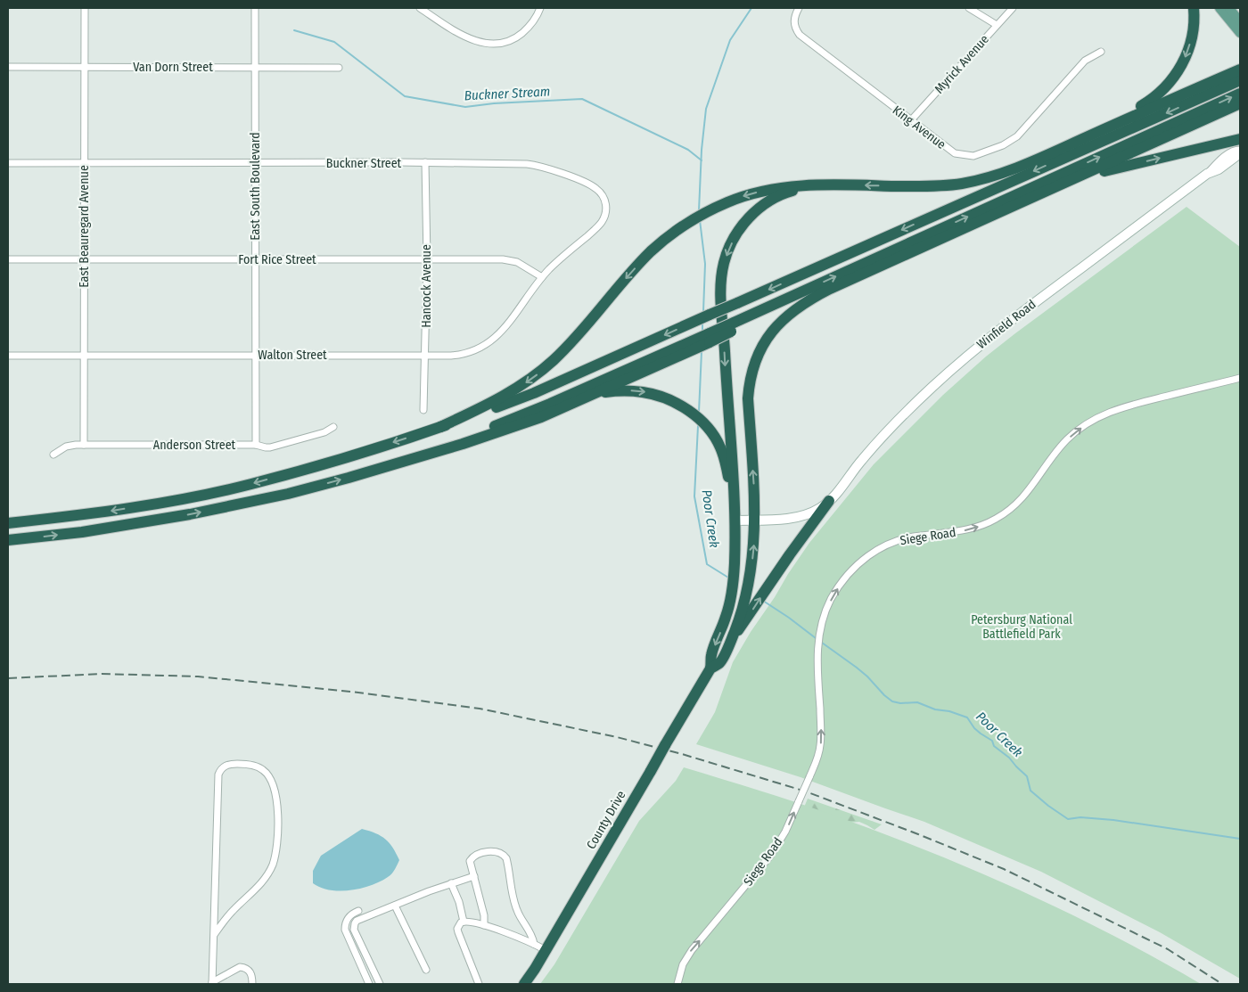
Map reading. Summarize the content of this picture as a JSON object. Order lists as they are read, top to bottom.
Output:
{
  "streets": {
    "highway": ["County Drive"],
    "main road": ["Winfield Road"],
    "street": [
      "Myrick Avenue",
      "Van Dorn Street",
      "King Avenue",
      "Buckner Street",
      "East South Boulevard",
      "East Beauregard Avenue",
      "Fort Rice Street",
      "Hancock Avenue",
      "Walton Street",
      "Anderson Street",
      "Siege Road"
    ]
  },
  "crossings": [
    ["Myrick Avenue", "King Avenue"],
    ["Van Dorn Street", "East South Boulevard"],
    ["Van Dorn Street", "East Beauregard Avenue"],
    ["Buckner Street", "East South Boulevard"],
    ["Buckner Street", "East Beauregard Avenue"],
    ["Buckner Street", "Fort Rice Street"],
    ["Buckner Street", "Hancock Avenue"],
    ["Buckner Street", "Walton Street"],
    ["East South Boulevard", "Fort Rice Street"],
    ["East South Boulevard", "Walton Street"],
    ["East South Boulevard", "Anderson Street"],
    ["East Beauregard Avenue", "Fort Rice Street"],
    ["East Beauregard Avenue", "Walton Street"],
    ["East Beauregard Avenue", "Anderson Street"],
    ["Fort Rice Street", "Hancock Avenue"],
    ["Fort Rice Street", "Walton Street"],
    ["Hancock Avenue", "Walton Street"],
    ["Winfield Road", "County Drive"]
  ],
  "one_way": ["Siege Road"],
  "water": ["Buckner Stream", "Poor Creek"],
  "parks": ["Petersburg National Battlefield Park"]
}
